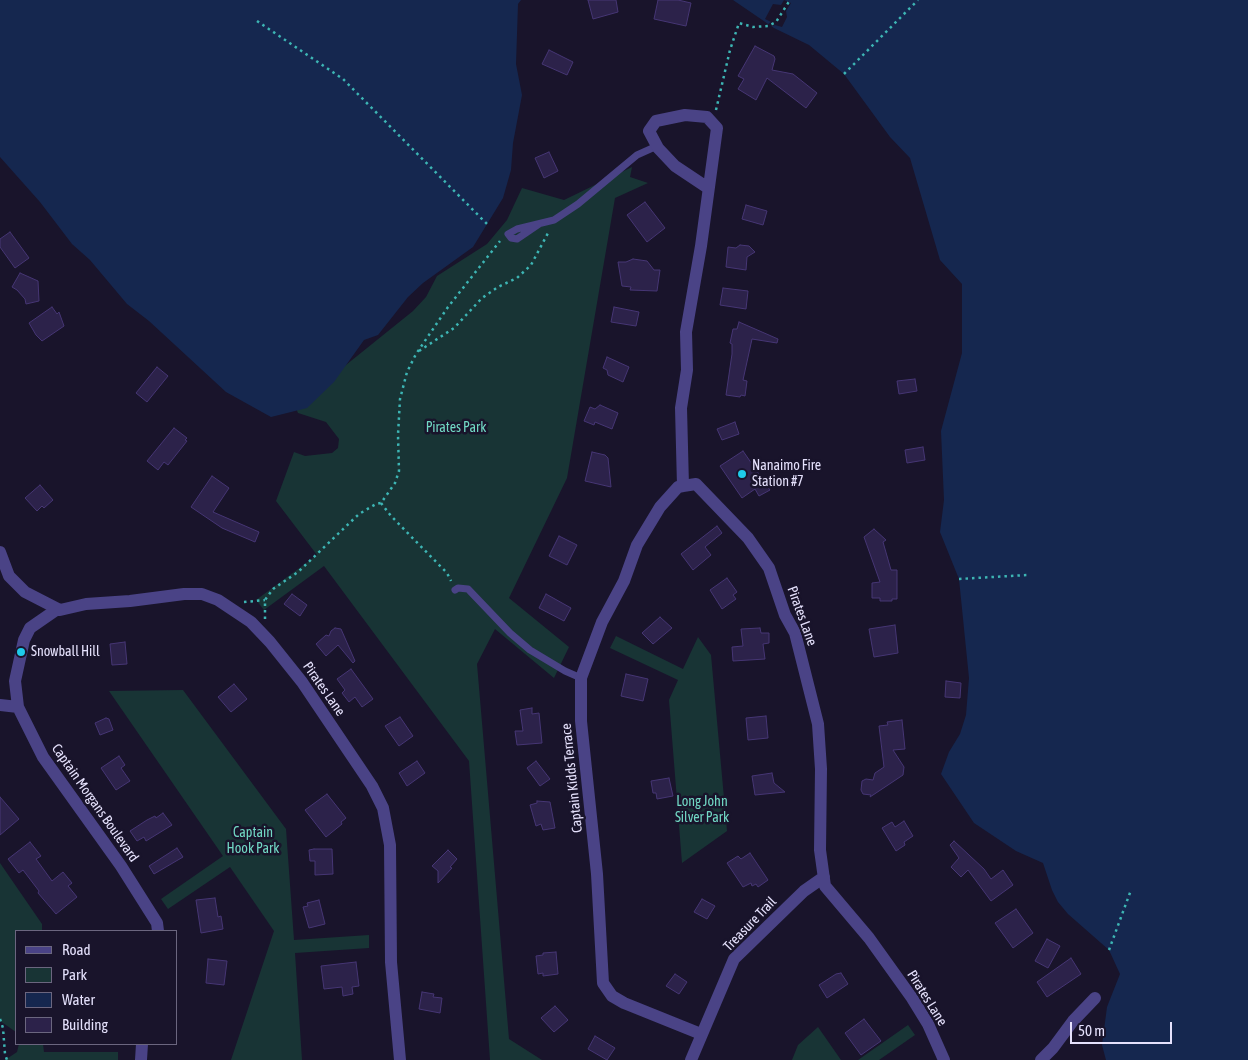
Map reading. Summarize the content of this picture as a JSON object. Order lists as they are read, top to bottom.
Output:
{
  "streets": {
    "street": [
      "Pirates Lane",
      "Captain Kidds Terrace",
      "Captain Morgans Boulevard",
      "Treasure Trail"
    ]
  },
  "crossings": [
    ["Pirates Lane", "Captain Kidds Terrace"],
    ["Pirates Lane", "Captain Morgans Boulevard"],
    ["Pirates Lane", "Treasure Trail"],
    ["Captain Kidds Terrace", "Treasure Trail"]
  ],
  "parks": ["Pirates Park", "Long John Silver Park", "Captain Hook Park"],
  "places": ["Nanaimo Fire Station #7", "Snowball Hill"],
  "legend": [
    "Road",
    "Park",
    "Water",
    "Building"
  ],
  "scale_bar": "50 m"
}
